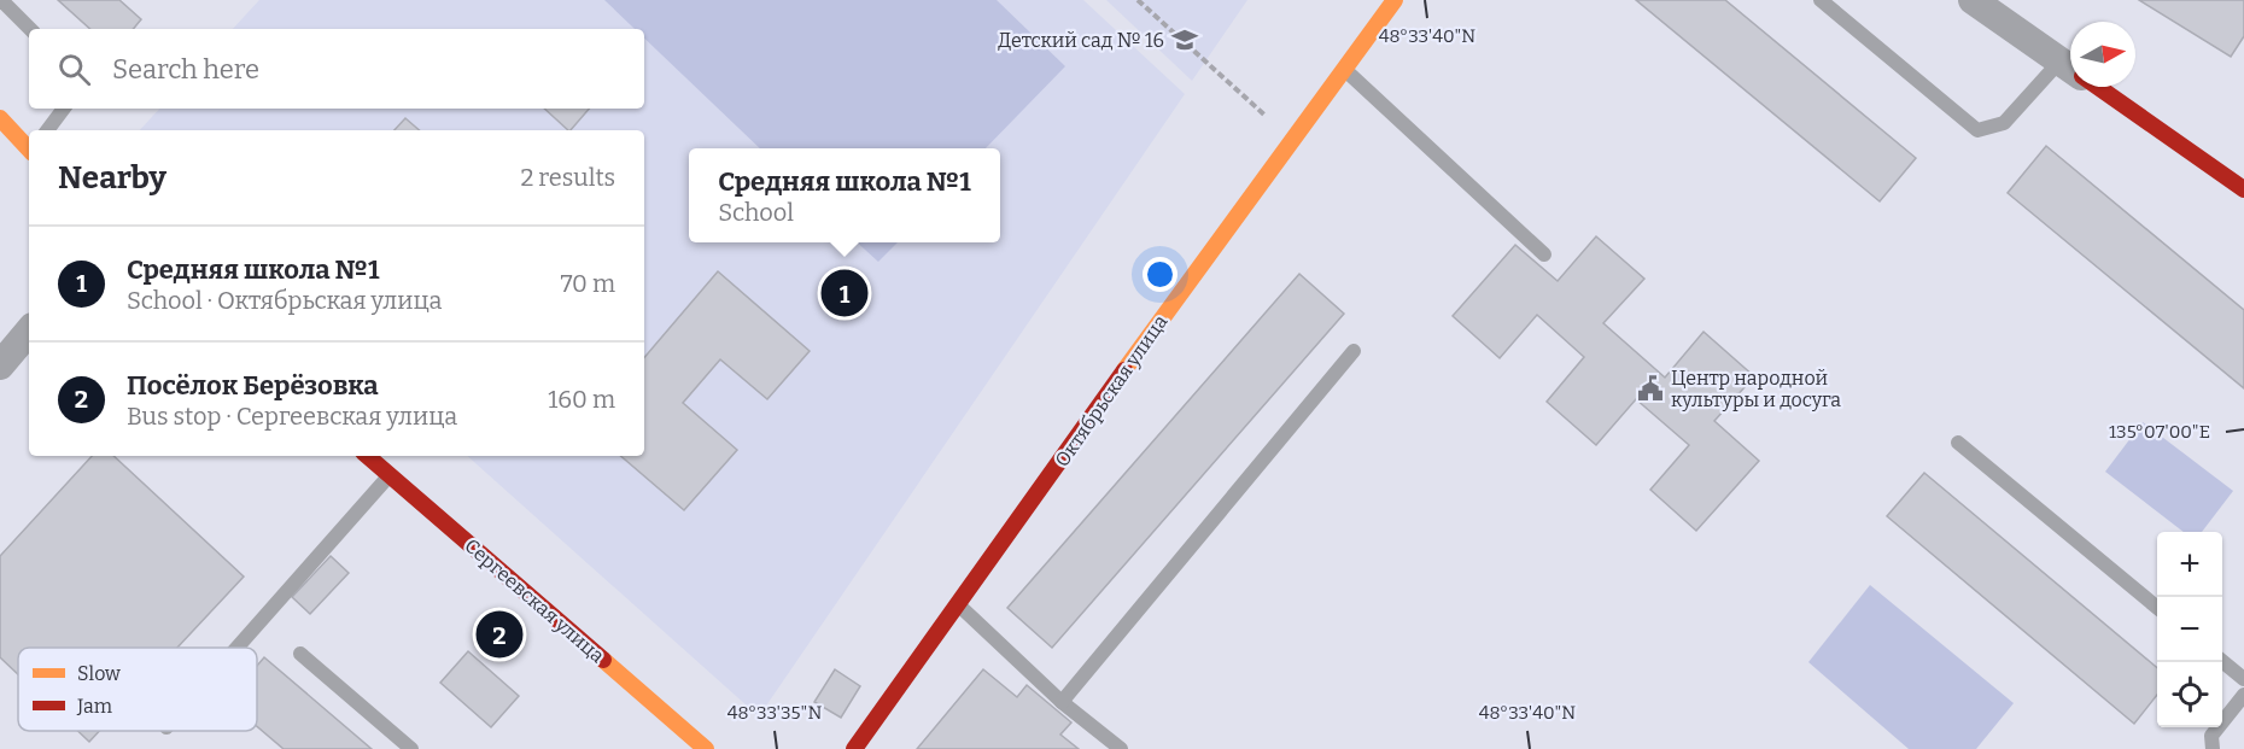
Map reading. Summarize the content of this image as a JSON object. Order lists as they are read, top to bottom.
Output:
{
  "streets": {
    "street": ["Октябрьская улица", "Сергеевская улица"]
  },
  "places": {
    "school or university": ["Детский сад № 16"],
    "public building": ["Центр народной культуры и досуга"]
  },
  "legend": ["Slow", "Jam"],
  "north": "right",
  "page": {
    "search": "Search here",
    "heading": ["Nearby", "2 results"],
    "popup": ["Средняя школа №1", "School"],
    "list": [
      {
        "mark": "1",
        "name": "Средняя школа №1",
        "note": "School · Октябрьская улица",
        "value": "70 m"
      },
      {
        "mark": "2",
        "name": "Посёлок Берёзовка",
        "note": "Bus stop · Сергеевская улица",
        "value": "160 m"
      }
    ],
    "pins": ["1", "2"],
    "map_buttons": ["+", "−"]
  },
  "coordinates": ["48°33'40\"N", "135°07'00\"E", "48°33'35\"N"]
}
